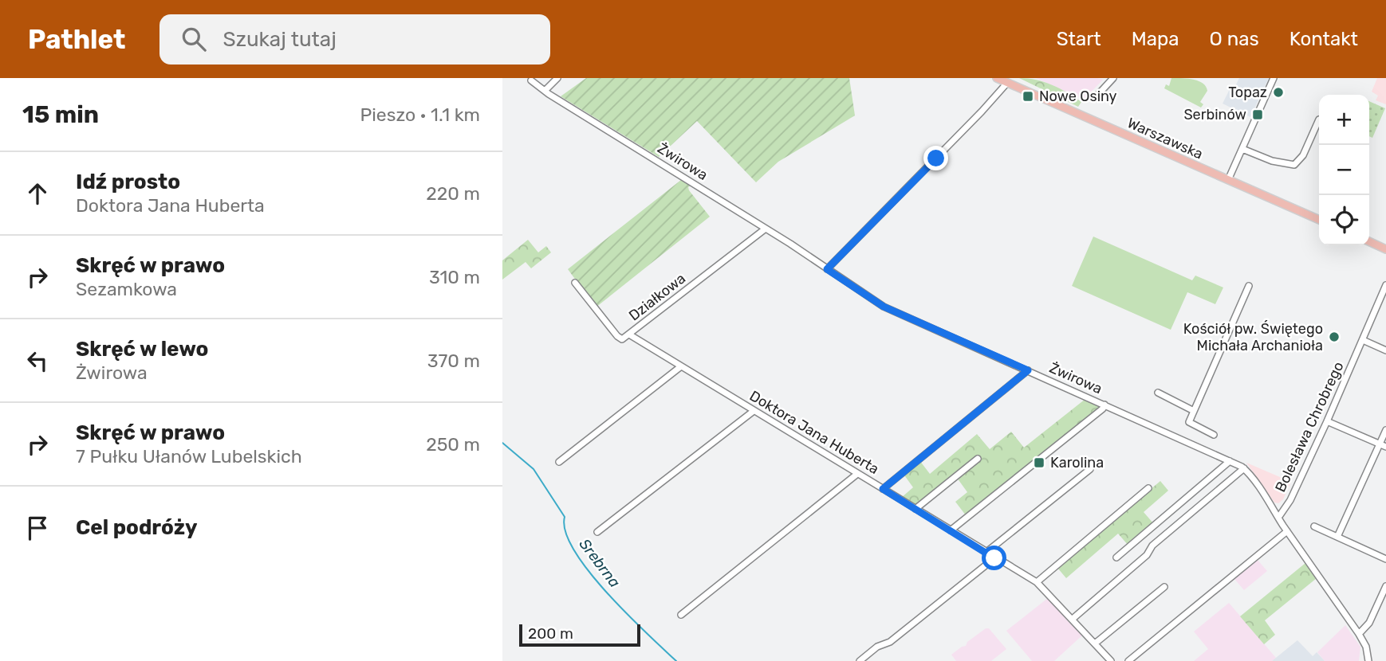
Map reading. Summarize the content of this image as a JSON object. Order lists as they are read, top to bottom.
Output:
{
  "streets": {
    "main road": ["Warszawska"],
    "street": [
      "Żwirowa",
      "Działkowa",
      "Bolesława Chrobrego",
      "Doktora Jana Huberta"
    ]
  },
  "crossings": [
    ["Żwirowa", "Działkowa"],
    ["Żwirowa", "Bolesława Chrobrego"],
    ["Działkowa", "Doktora Jana Huberta"]
  ],
  "water": ["Srebrna"],
  "places": {
    "other": ["Topaz", "Kościół pw. Świętego Michała Archanioła"],
    "transit": ["Nowe Osiny", "Serbinów", "Karolina"]
  },
  "scale_bar": "200 m",
  "page": {
    "header": "Pathlet",
    "search": "Szukaj tutaj",
    "nav": [
      "Start",
      "Mapa",
      "O nas",
      "Kontakt"
    ],
    "heading": ["15 min", "Pieszo · 1.1 km"],
    "map_buttons": ["+", "−"],
    "list": [
      ["Idź prosto", "Doktora Jana Huberta", "220 m"],
      ["Skręć w prawo", "Sezamkowa", "310 m"],
      ["Skręć w lewo", "Żwirowa", "370 m"],
      ["Skręć w prawo", "7 Pułku Ułanów Lubelskich", "250 m"],
      "Cel podróży"
    ],
    "scale": "200 m"
  }
}
